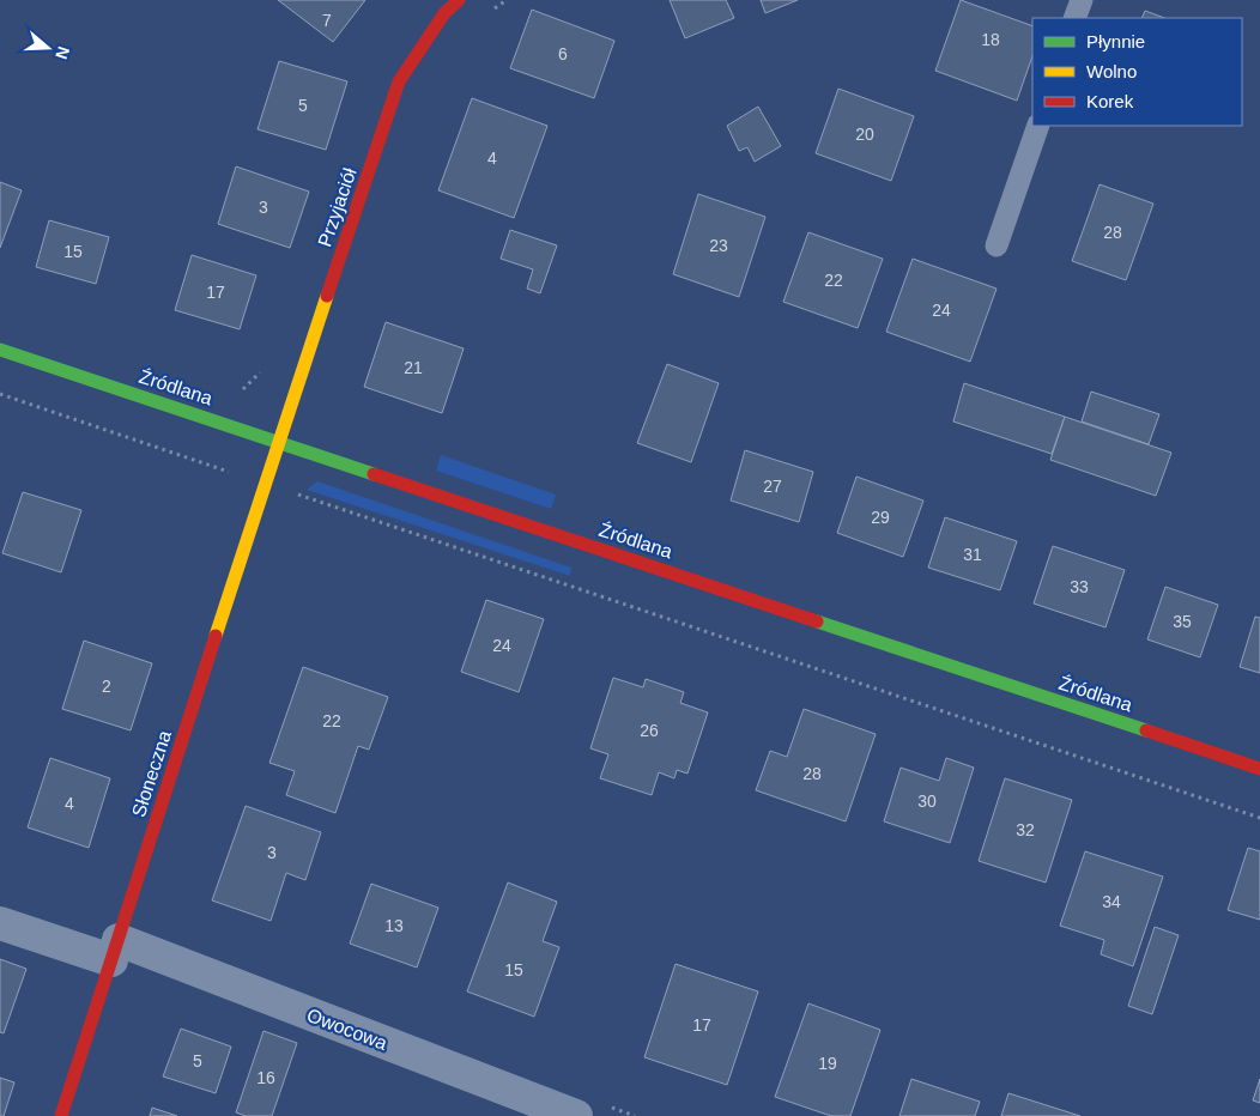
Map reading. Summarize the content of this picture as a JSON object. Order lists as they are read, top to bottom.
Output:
{
  "streets": {
    "street": [
      "Przyjaciół",
      "Źródlana",
      "Słoneczna",
      "Owocowa"
    ]
  },
  "crossings": [
    ["Przyjaciół", "Źródlana"],
    ["Przyjaciół", "Słoneczna"],
    ["Źródlana", "Słoneczna"],
    ["Słoneczna", "Owocowa"]
  ],
  "house_numbers": [
    "7",
    "18",
    "6",
    "5",
    "20",
    "4",
    "3",
    "28",
    "23",
    "15",
    "22",
    "17",
    "24",
    "21",
    "27",
    "29",
    "31",
    "33",
    "35",
    "24",
    "2",
    "22",
    "26",
    "28",
    "30",
    "4",
    "32",
    "3",
    "34",
    "13",
    "15",
    "17",
    "5",
    "19",
    "16"
  ],
  "legend": ["Płynnie", "Wolno", "Korek"],
  "north": "right"
}
